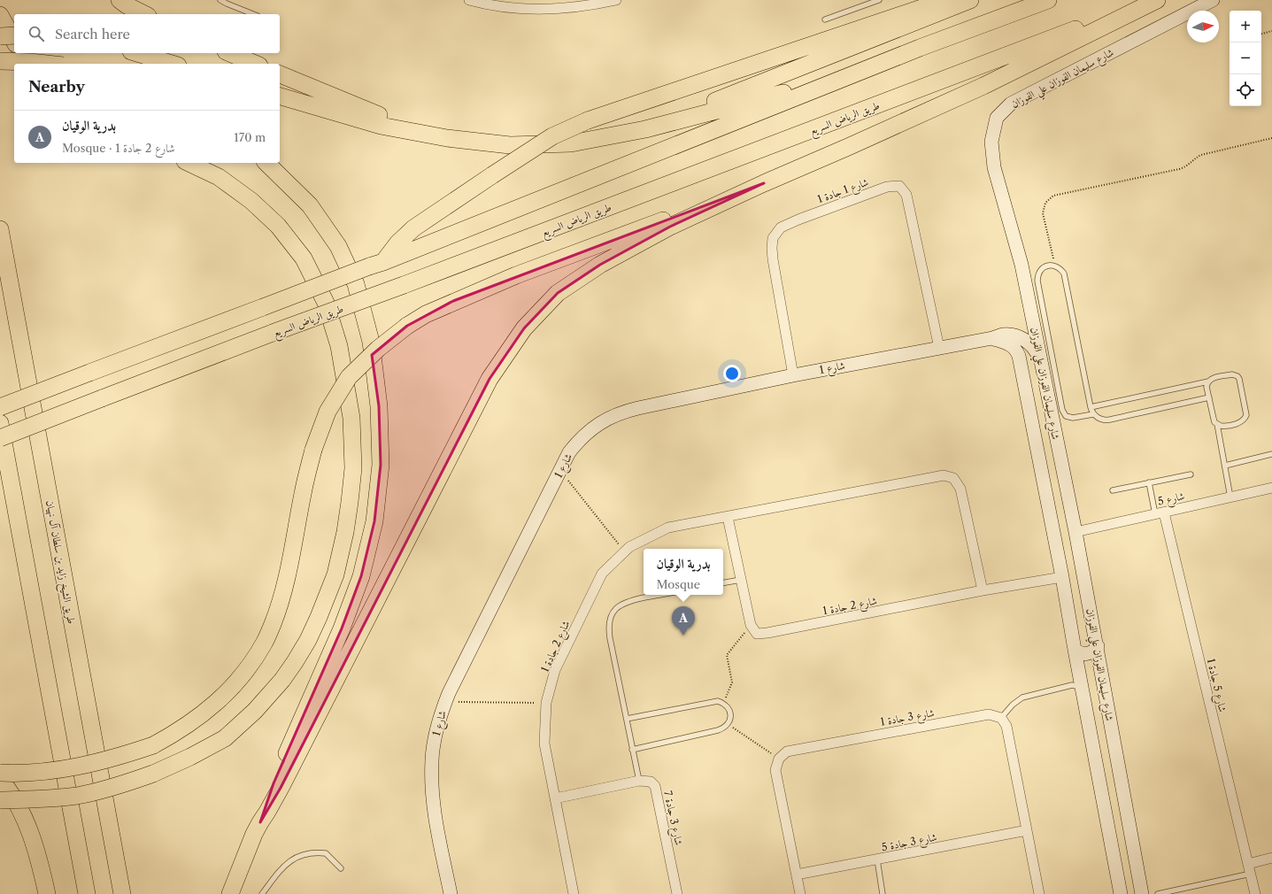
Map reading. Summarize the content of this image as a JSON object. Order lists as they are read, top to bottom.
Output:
{
  "streets": {
    "highway": ["طريق الرياض السريع", "طريق الشيخ زايد بن سلطان آل نهيان"],
    "street": [
      "شارع سليمان الفوزان علي الفوزان",
      "شارع 1 جادة 1",
      "شارع 1",
      "شارع 5",
      "شارع 2 جادة 1",
      "شارع 5 جادة 1",
      "شارع 3 جادة 1",
      "شارع 3 جادة 7",
      "شارع 3 جادة 5"
    ]
  },
  "crossings": [
    ["شارع سليمان الفوزان علي الفوزان", "شارع 1"],
    ["شارع سليمان الفوزان علي الفوزان", "شارع 5"],
    ["شارع سليمان الفوزان علي الفوزان", "شارع 2 جادة 1"],
    ["شارع 1 جادة 1", "شارع 1"],
    ["شارع 5", "شارع 5 جادة 1"]
  ],
  "north": "right",
  "page": {
    "map_buttons": ["+", "−"],
    "search": "Search here",
    "heading": "Nearby",
    "list": [
      {
        "mark": "A",
        "name": "بدرية الوقيان",
        "note": "Mosque · شارع 2 جادة 1",
        "value": "170 m"
      }
    ],
    "popup": ["بدرية الوقيان", "Mosque"],
    "pins": "A"
  }
}
